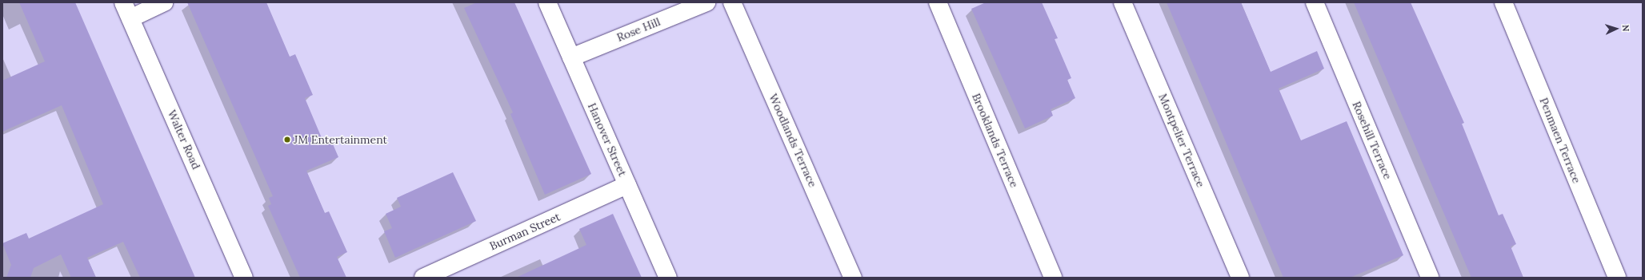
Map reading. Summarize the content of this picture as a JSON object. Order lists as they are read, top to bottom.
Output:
{
  "streets": {
    "street": [
      "Rose Hill",
      "Walter Road",
      "Hanover Street",
      "Woodlands Terrace",
      "Brooklands Terrace",
      "Montpelier Terrace",
      "Rosehill Terrace",
      "Penmaen Terrace",
      "Burman Street"
    ]
  },
  "crossings": [
    ["Rose Hill", "Hanover Street"],
    ["Hanover Street", "Burman Street"]
  ],
  "places": ["JM Entertainment"],
  "north": "right"
}
